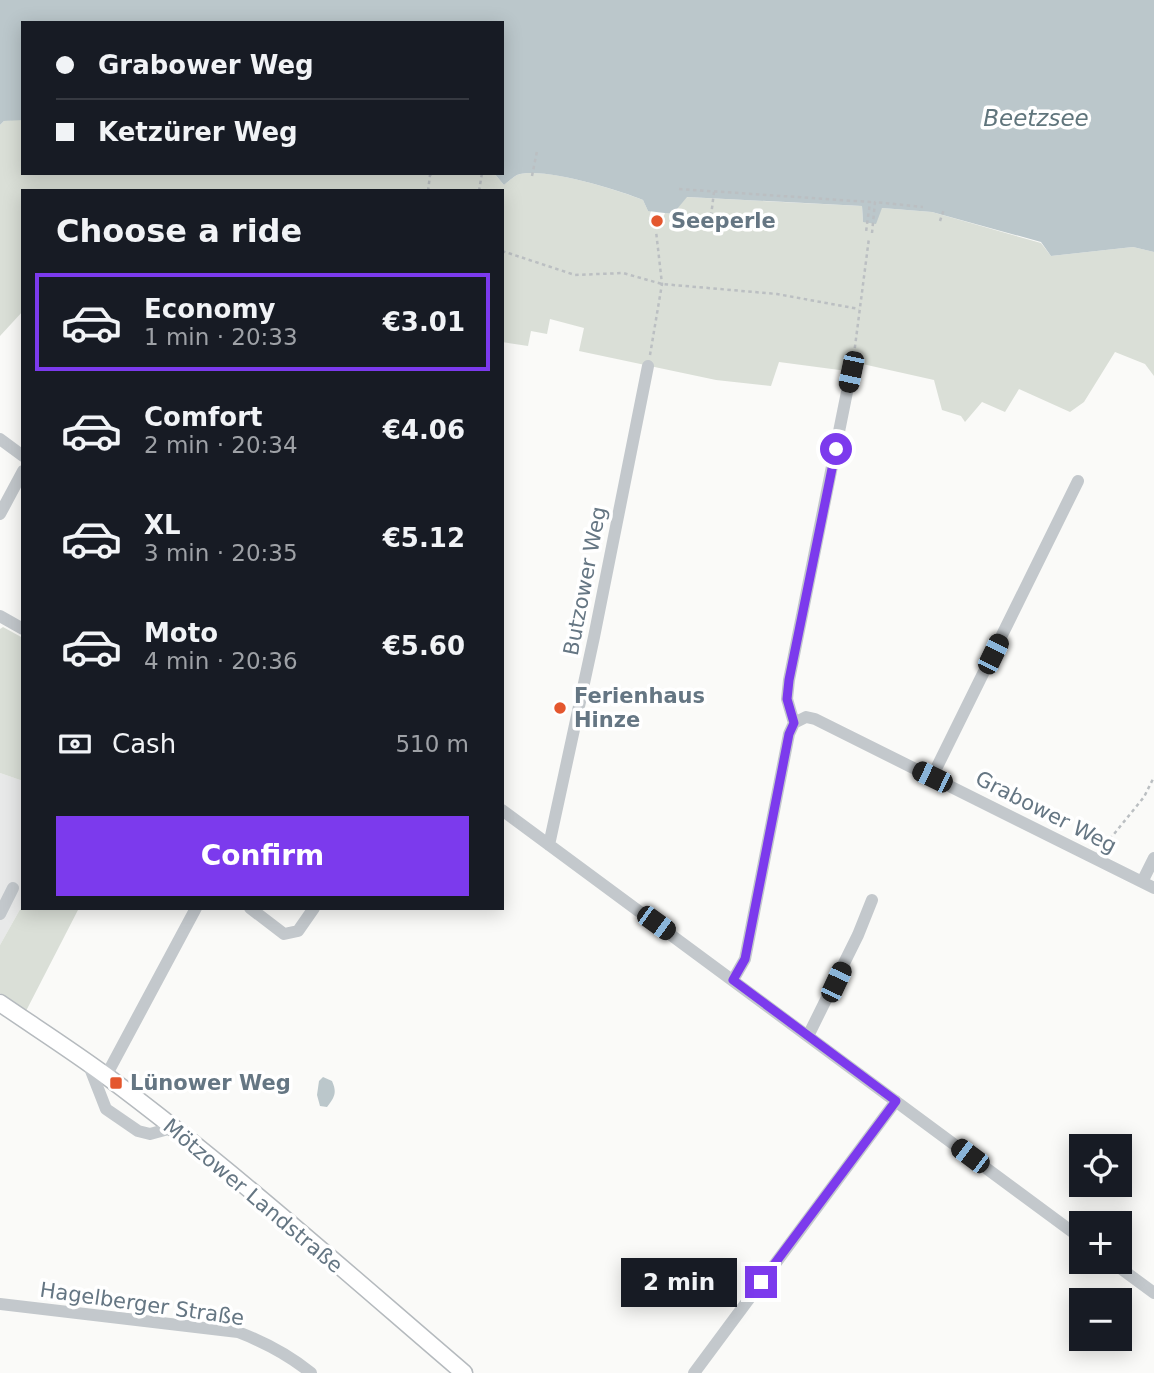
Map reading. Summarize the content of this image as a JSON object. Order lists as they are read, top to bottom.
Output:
{
  "streets": {
    "main road": ["Mötzower Landstraße"],
    "street": ["Butzower Weg", "Grabower Weg", "Hagelberger Straße"]
  },
  "water": ["Beetzsee"],
  "places": {
    "other": ["Seeperle", "Ferienhaus Hinze"],
    "transit": ["Lünower Weg"]
  },
  "page": {
    "banner": ["Grabower Weg", "Ketzürer Weg"],
    "heading": "Choose a ride",
    "list": [
      {
        "name": "Economy",
        "note": "1 min · 20:33",
        "value": "€3.01"
      },
      {
        "name": "Comfort",
        "note": "2 min · 20:34",
        "value": "€4.06"
      },
      {
        "name": "XL",
        "note": "3 min · 20:35",
        "value": "€5.12"
      },
      {
        "name": "Moto",
        "note": "4 min · 20:36",
        "value": "€5.60"
      }
    ],
    "pay": ["Cash", "510 m"],
    "buttons": "Confirm",
    "map_buttons": ["+", "−"],
    "bubble": "2 min"
  }
}
